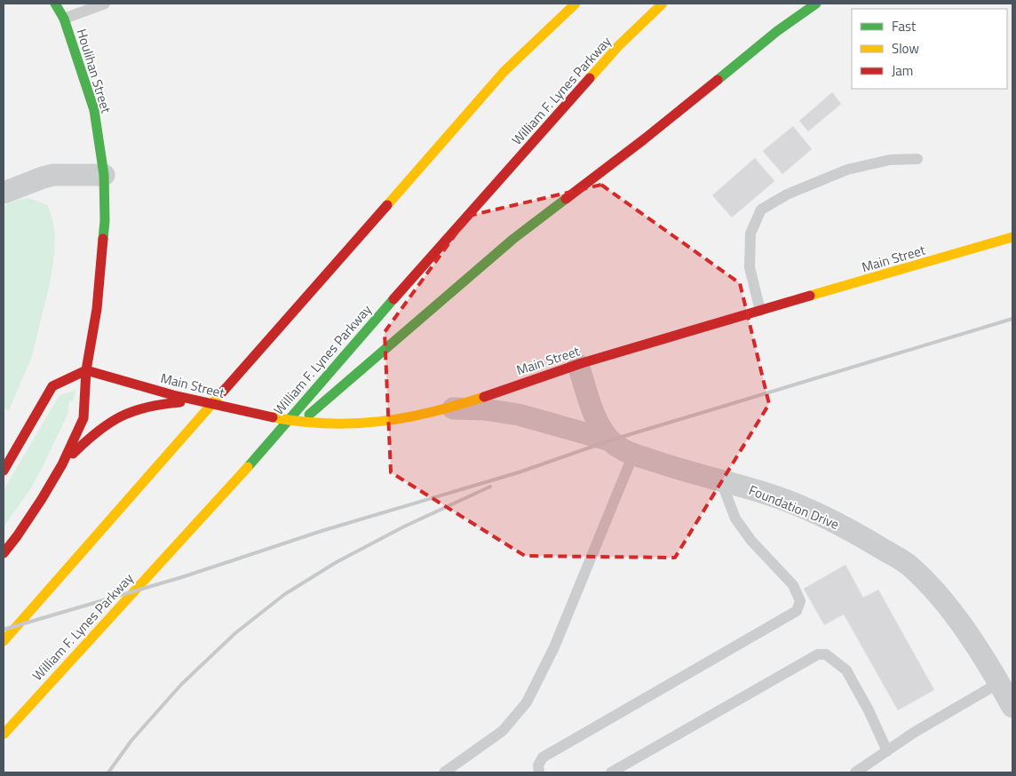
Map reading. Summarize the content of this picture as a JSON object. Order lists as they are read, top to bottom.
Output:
{
  "streets": {
    "main road": ["Houlihan Street", "William F. Lynes Parkway", "Main Street"],
    "street": ["Foundation Drive"]
  },
  "crossings": [
    ["Houlihan Street", "Main Street"],
    ["Main Street", "Foundation Drive"]
  ],
  "legend": ["Fast", "Slow", "Jam"]
}
